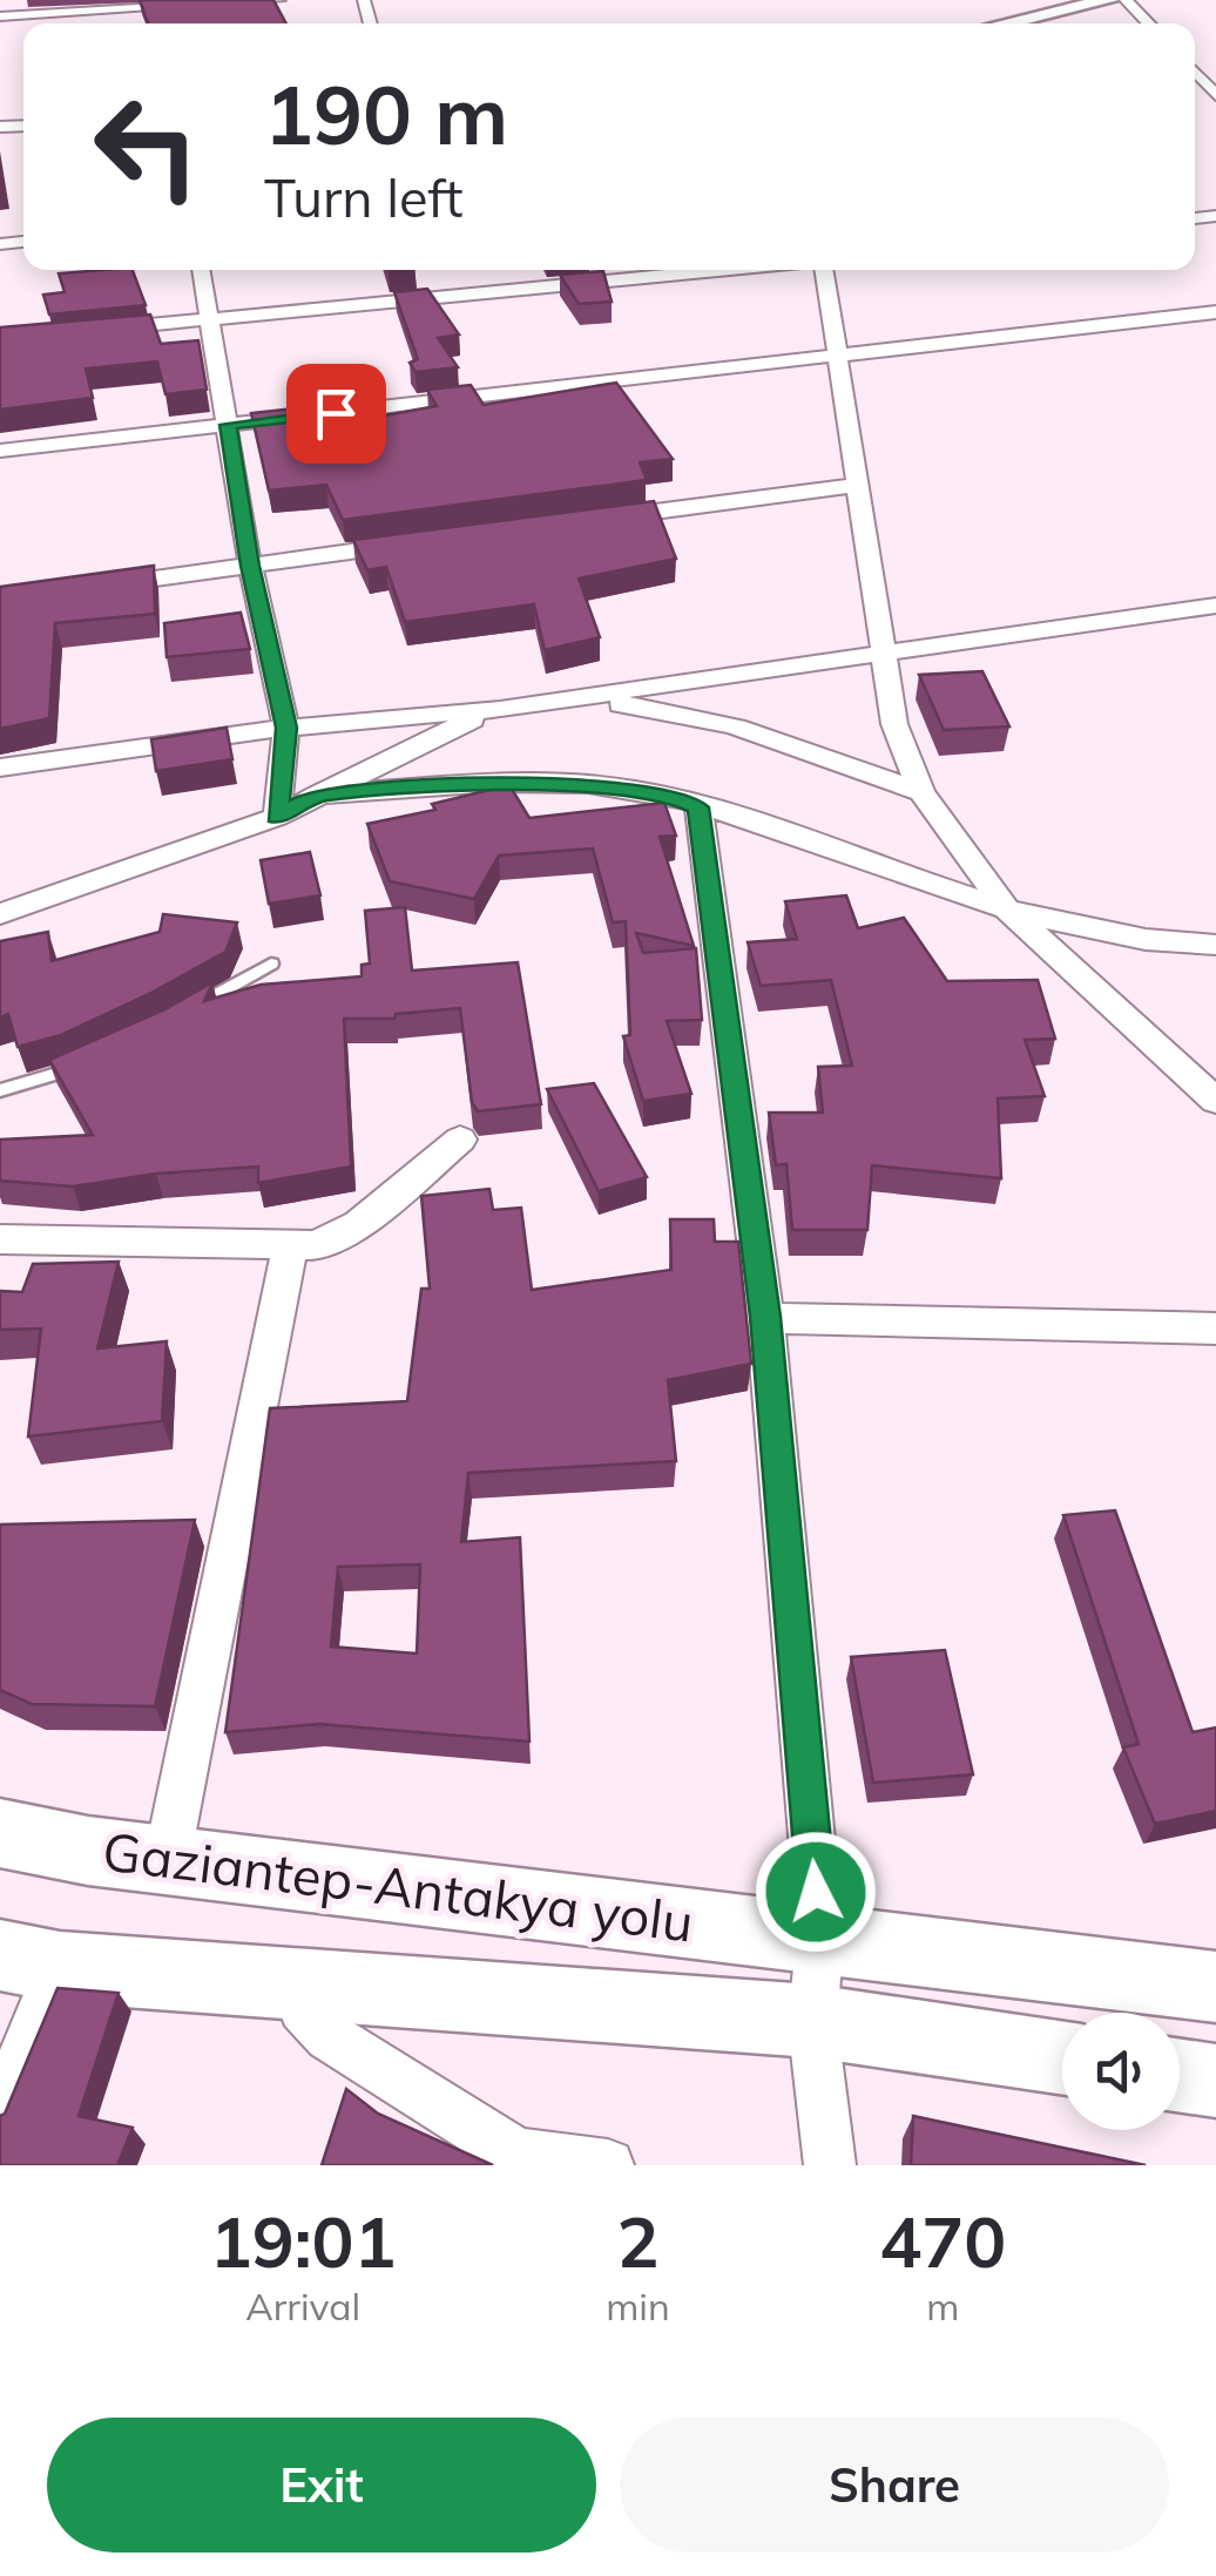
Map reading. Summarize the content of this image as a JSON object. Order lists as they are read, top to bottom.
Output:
{
  "streets": {
    "main road": ["Gaziantep-Antakya yolu"]
  },
  "page": {
    "turn": ["190 m", "Turn left"],
    "eta": [
      "19:01",
      "Arrival",
      "2",
      "min",
      "470",
      "m"
    ],
    "buttons": ["Exit", "Share"]
  }
}
